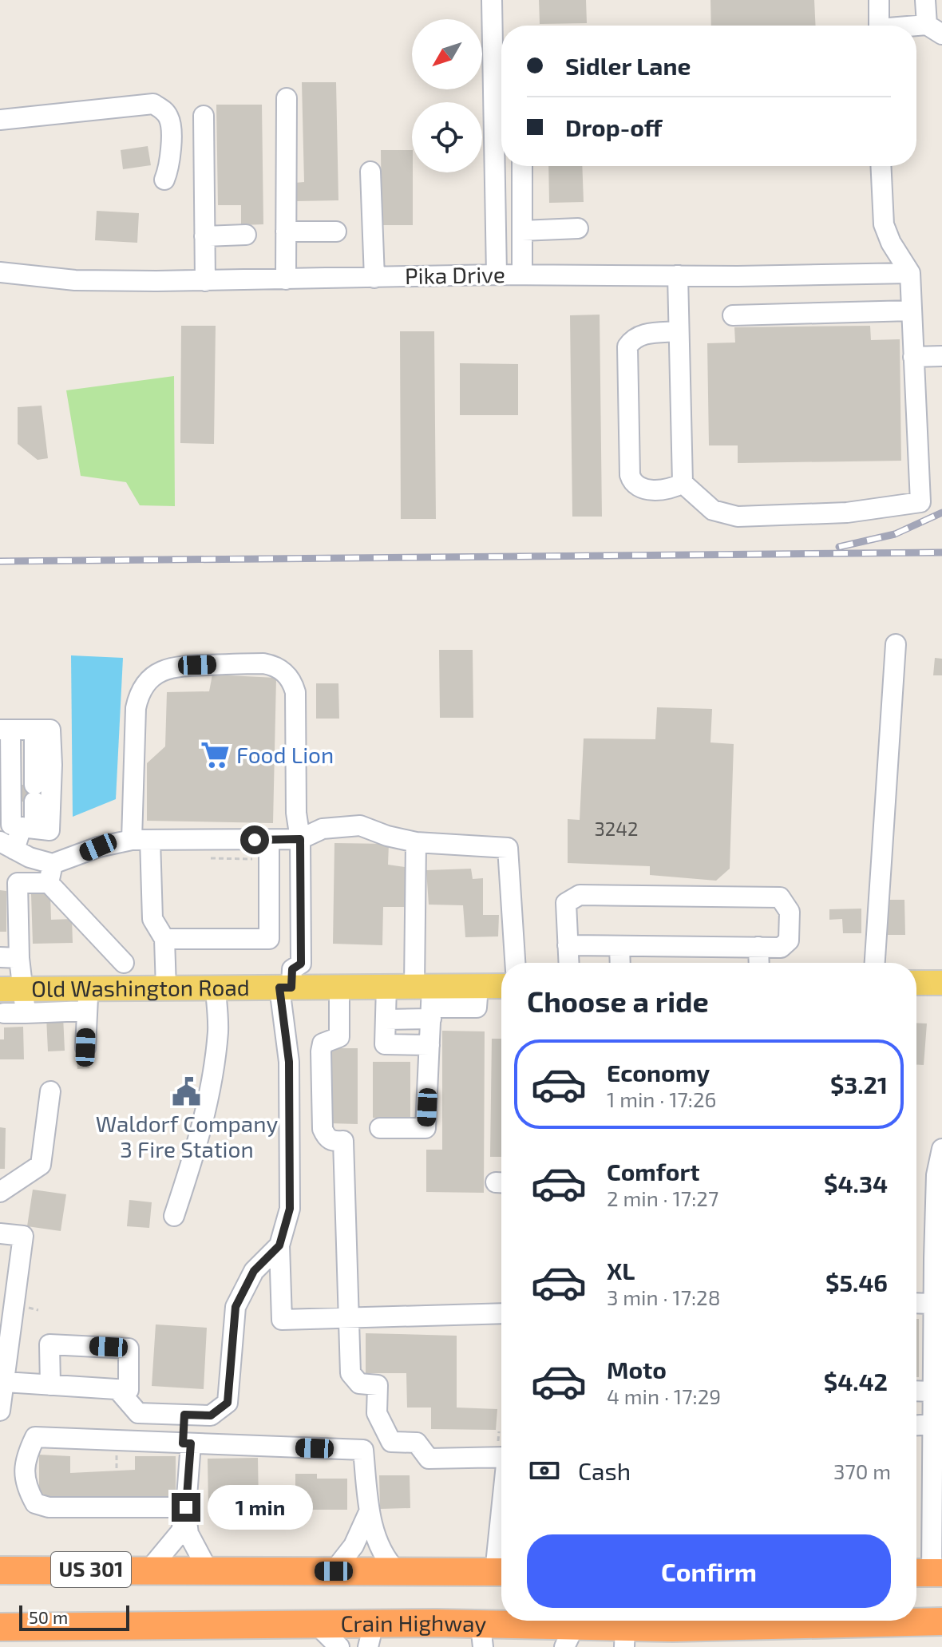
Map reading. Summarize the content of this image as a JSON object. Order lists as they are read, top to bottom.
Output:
{
  "streets": {
    "highway": ["US 301", "Crain Highway"],
    "main road": ["Old Washington Road"],
    "street": ["Pika Drive"]
  },
  "places": {
    "supermarket": ["Food Lion"],
    "public building": ["Waldorf Company 3 Fire Station"]
  },
  "house_numbers": ["3242"],
  "scale_bar": "50 m",
  "north": "bottom left",
  "page": {
    "banner": ["Sidler Lane", "Drop-off"],
    "heading": "Choose a ride",
    "list": [
      {
        "name": "Economy",
        "note": "1 min · 17:26",
        "value": "$3.21"
      },
      {
        "name": "Comfort",
        "note": "2 min · 17:27",
        "value": "$4.34"
      },
      {
        "name": "XL",
        "note": "3 min · 17:28",
        "value": "$5.46"
      },
      {
        "name": "Moto",
        "note": "4 min · 17:29",
        "value": "$4.42"
      }
    ],
    "pay": ["Cash", "370 m"],
    "bubble": "1 min",
    "buttons": "Confirm",
    "scale": "50 m"
  }
}
